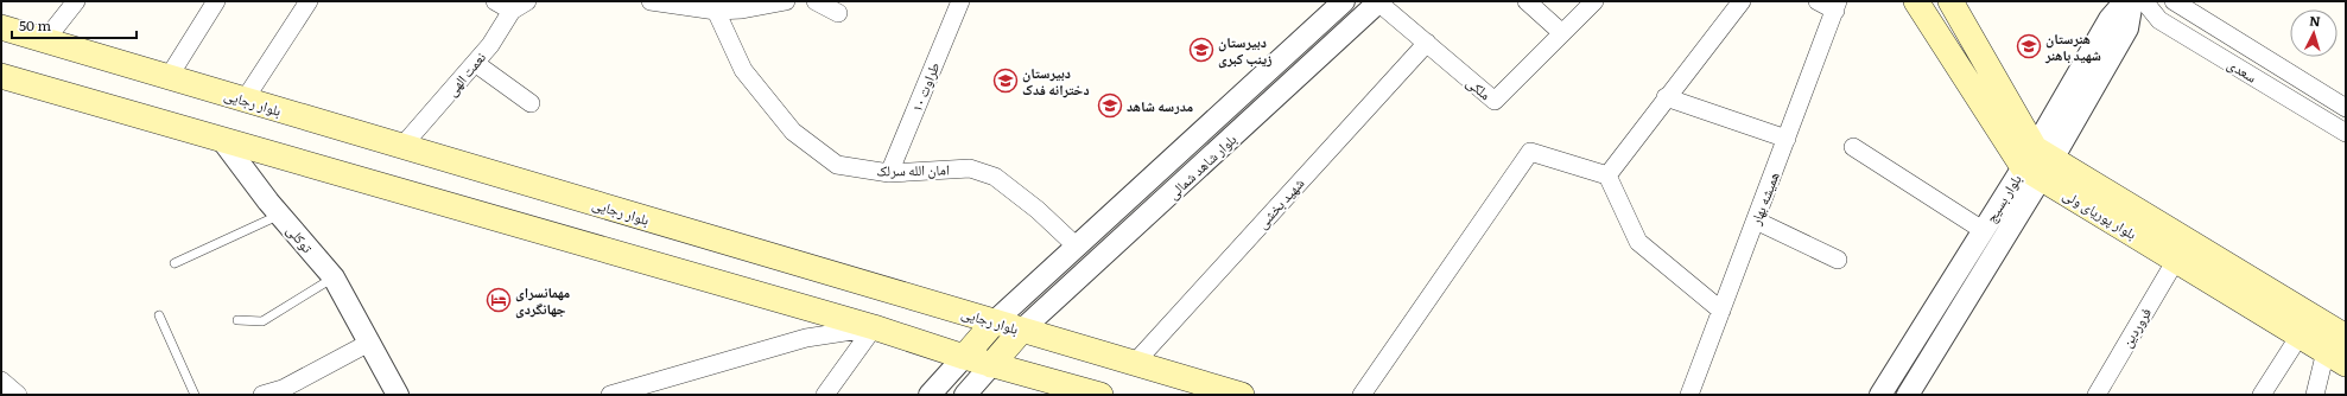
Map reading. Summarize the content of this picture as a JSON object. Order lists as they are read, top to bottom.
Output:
{
  "streets": {
    "main road": ["بلوار رجایی", "بلوار پوریای ولی"],
    "street": [
      "سعدی",
      "نعمت الهی",
      "طراوت ۱۰",
      "ملکی",
      "بلوار شاهد شمالی",
      "امان الله سرلک",
      "همیشه بهار",
      "بلوار بسیج",
      "شهید بخشی",
      "توکلی",
      "فروردین"
    ]
  },
  "crossings": [
    ["نعمت الهی", "بلوار رجایی"],
    ["طراوت ۱۰", "امان الله سرلک"],
    ["ملکی", "بلوار شاهد شمالی"],
    ["ملکی", "شهید بخشی"],
    ["بلوار رجایی", "بلوار شاهد شمالی"],
    ["بلوار رجایی", "شهید بخشی"],
    ["بلوار شاهد شمالی", "امان الله سرلک"],
    ["بلوار بسیج", "بلوار پوریای ولی"],
    ["بلوار پوریای ولی", "فروردین"]
  ],
  "places": {
    "school or university": [
      "هنرستان شهید باهنر",
      "دبیرستان زینب کبری",
      "دبیرستان دخترانه فدک",
      "مدرسه شاهد"
    ],
    "hotel": ["مهمانسرای جهانگردی"]
  },
  "scale_bar": "50 m",
  "north": "top"
}
